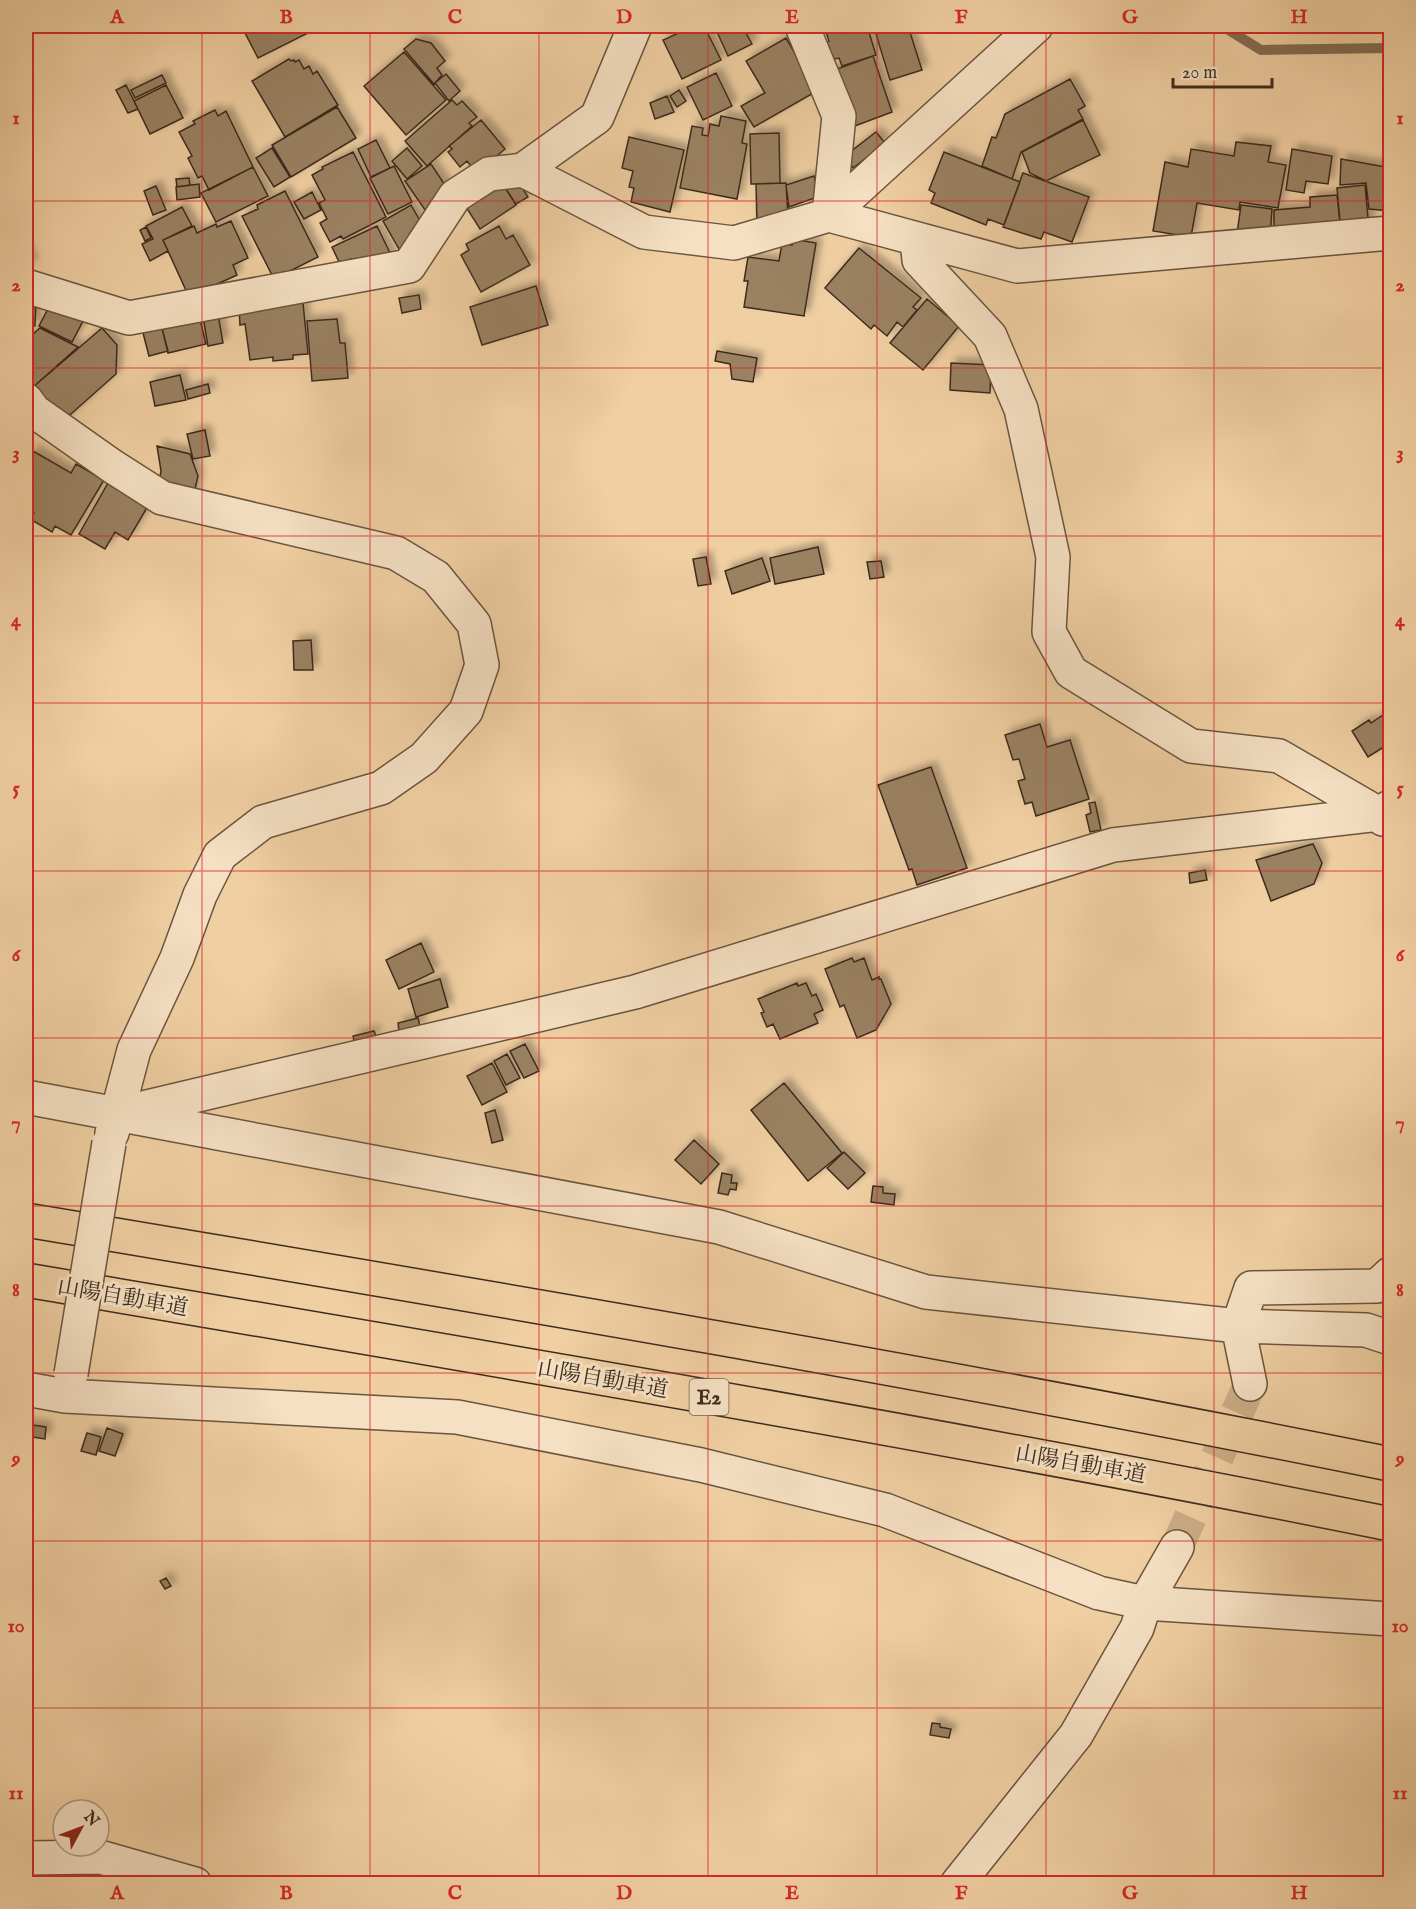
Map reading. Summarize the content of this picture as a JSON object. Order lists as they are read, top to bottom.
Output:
{
  "streets": {
    "highway": ["山陽自動車道", "E2"]
  },
  "scale_bar": "20 m",
  "north": "top right",
  "grid": {
    "columns": [
      "A",
      "B",
      "C",
      "D",
      "E",
      "F",
      "G",
      "H"
    ],
    "rows": [
      "1",
      "2",
      "3",
      "4",
      "5",
      "6",
      "7",
      "8",
      "9",
      "10",
      "11"
    ]
  }
}
